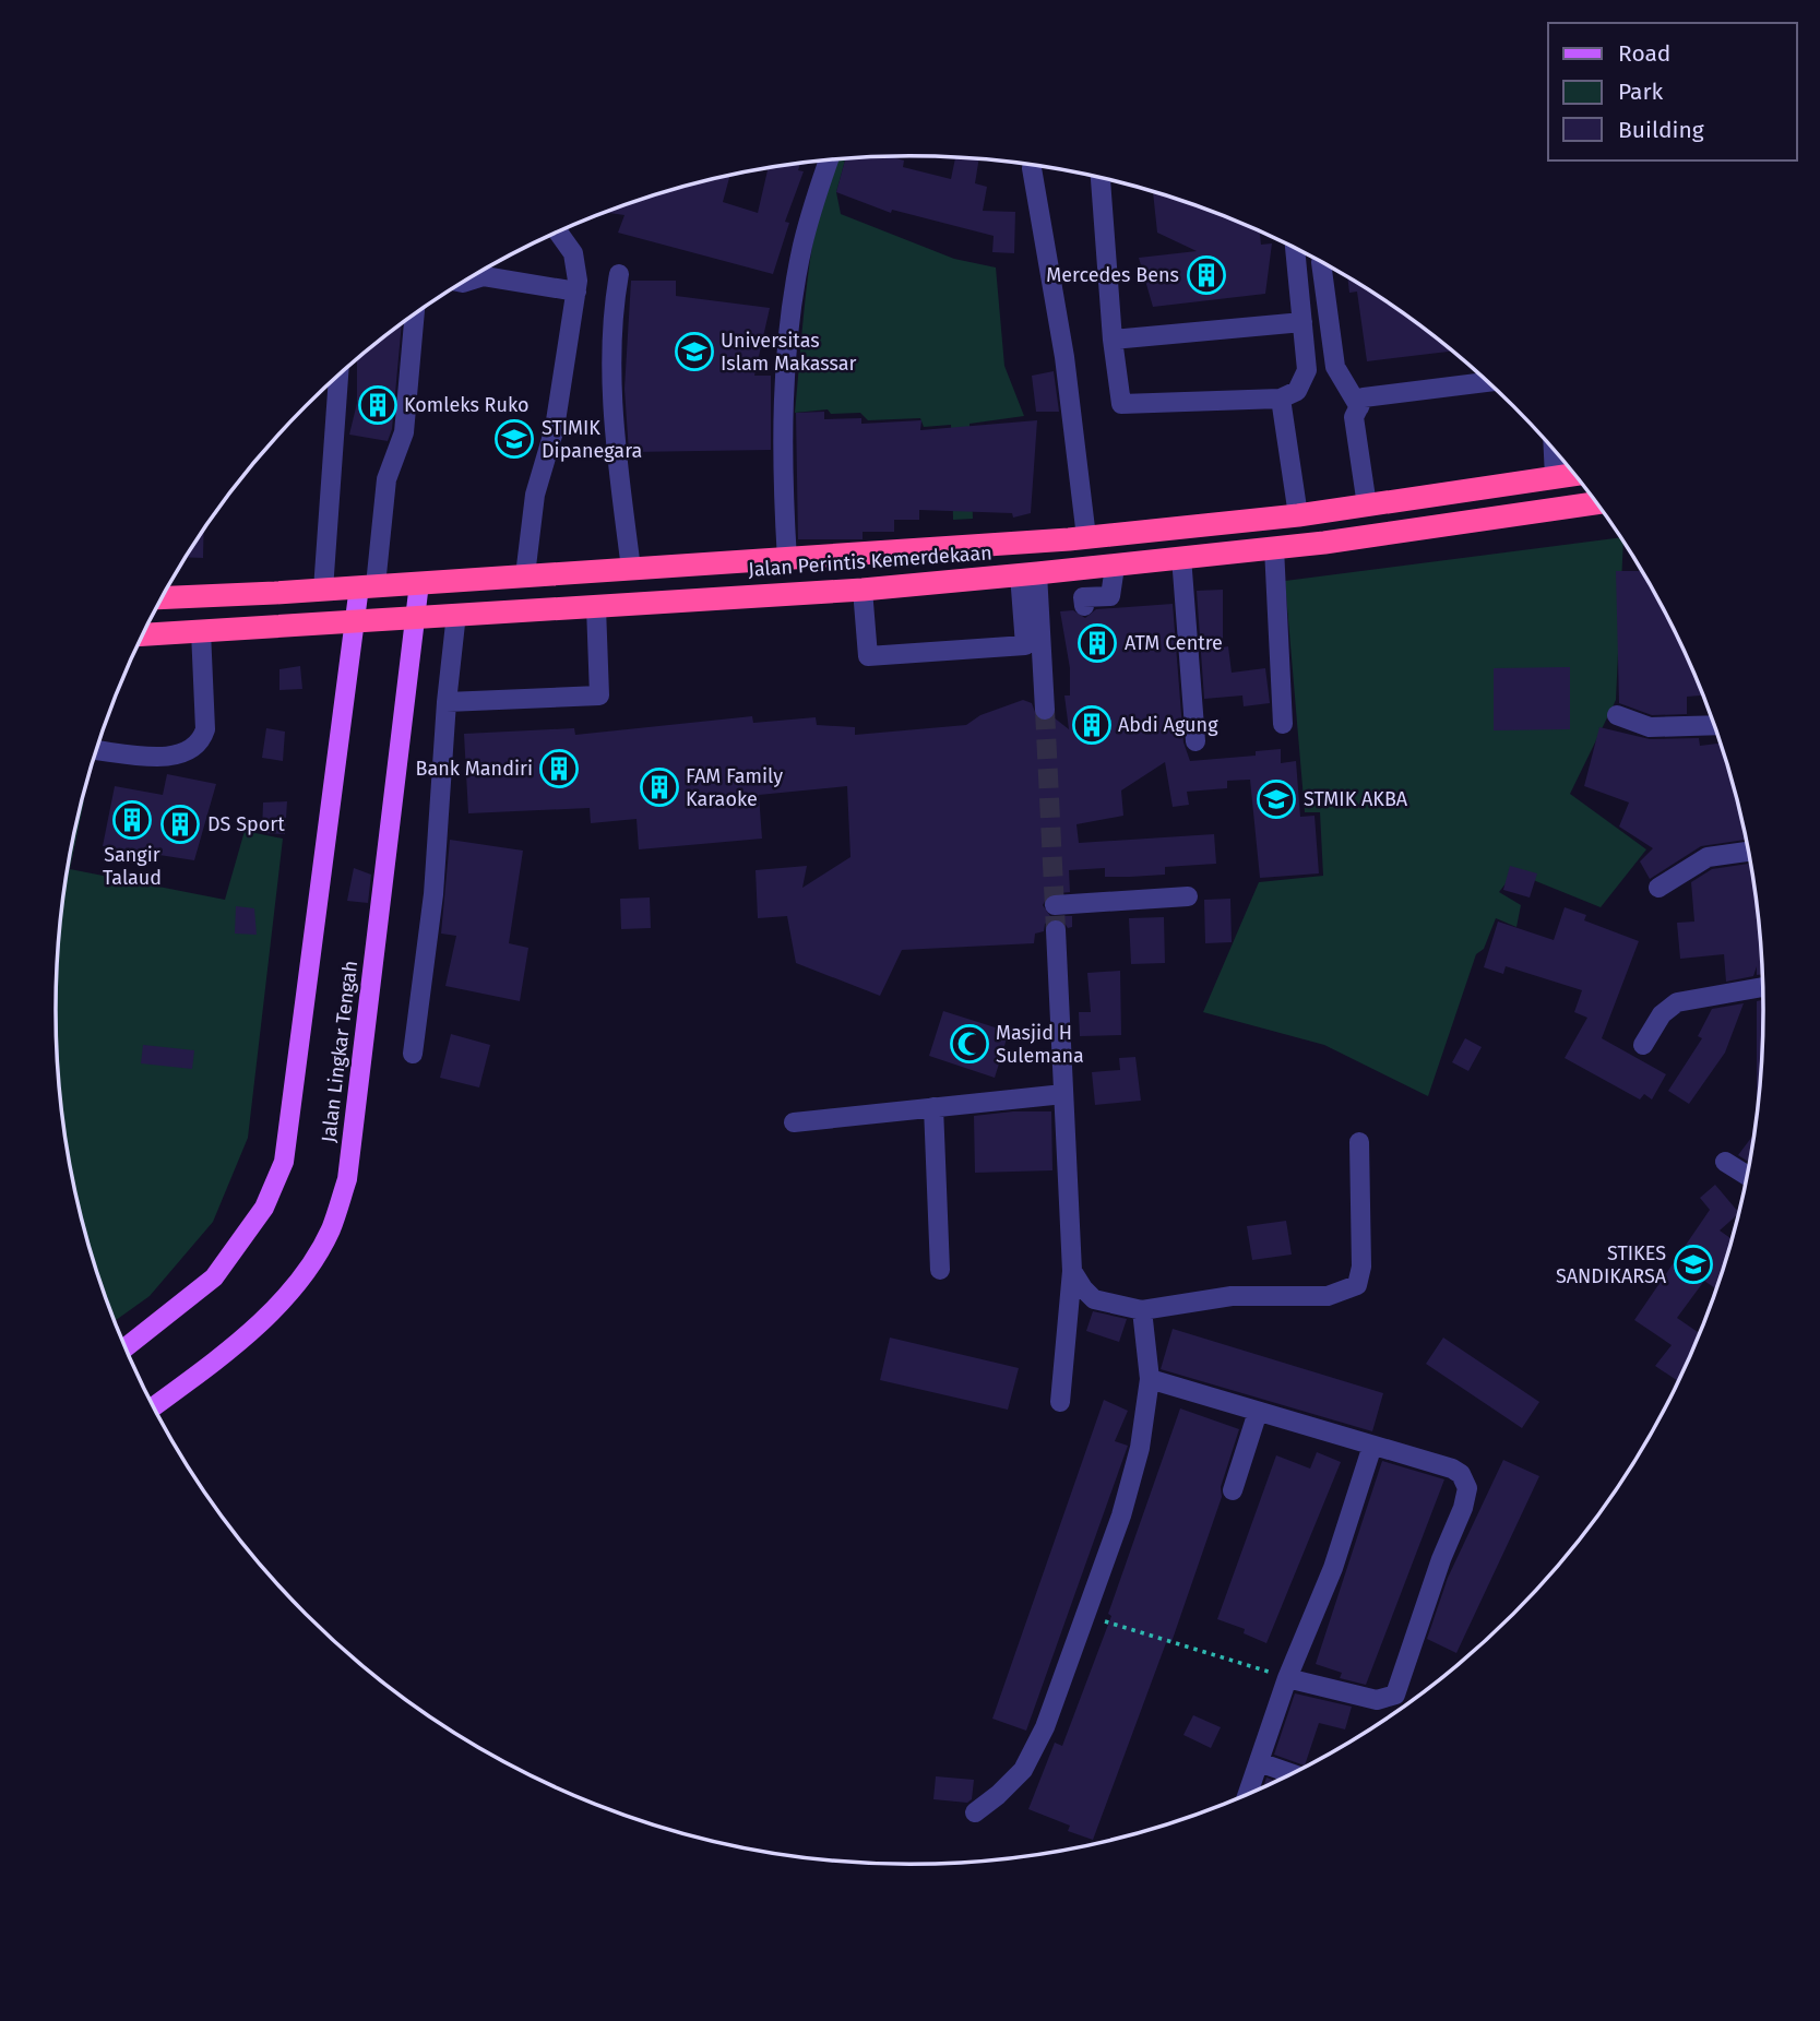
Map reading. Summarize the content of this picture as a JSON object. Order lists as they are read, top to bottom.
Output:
{
  "streets": {
    "highway": ["Jalan Perintis Kemerdekaan"],
    "main road": ["Jalan Lingkar Tengah"]
  },
  "crossings": [
    ["Jalan Perintis Kemerdekaan", "Jalan Lingkar Tengah"]
  ],
  "places": {
    "building": [
      "Mercedes Bens",
      "Komleks Ruko",
      "ATM Centre",
      "Abdi Agung",
      "Bank Mandiri",
      "FAM Family Karaoke",
      "Sangir Talaud",
      "DS Sport"
    ],
    "school or university": [
      "Universitas Islam Makassar",
      "STIMIK Dipanegara",
      "STMIK AKBA",
      "STIKES SANDIKARSA"
    ],
    "mosque": ["Masjid H Sulemana"]
  },
  "legend": ["Road", "Park", "Building"]
}
